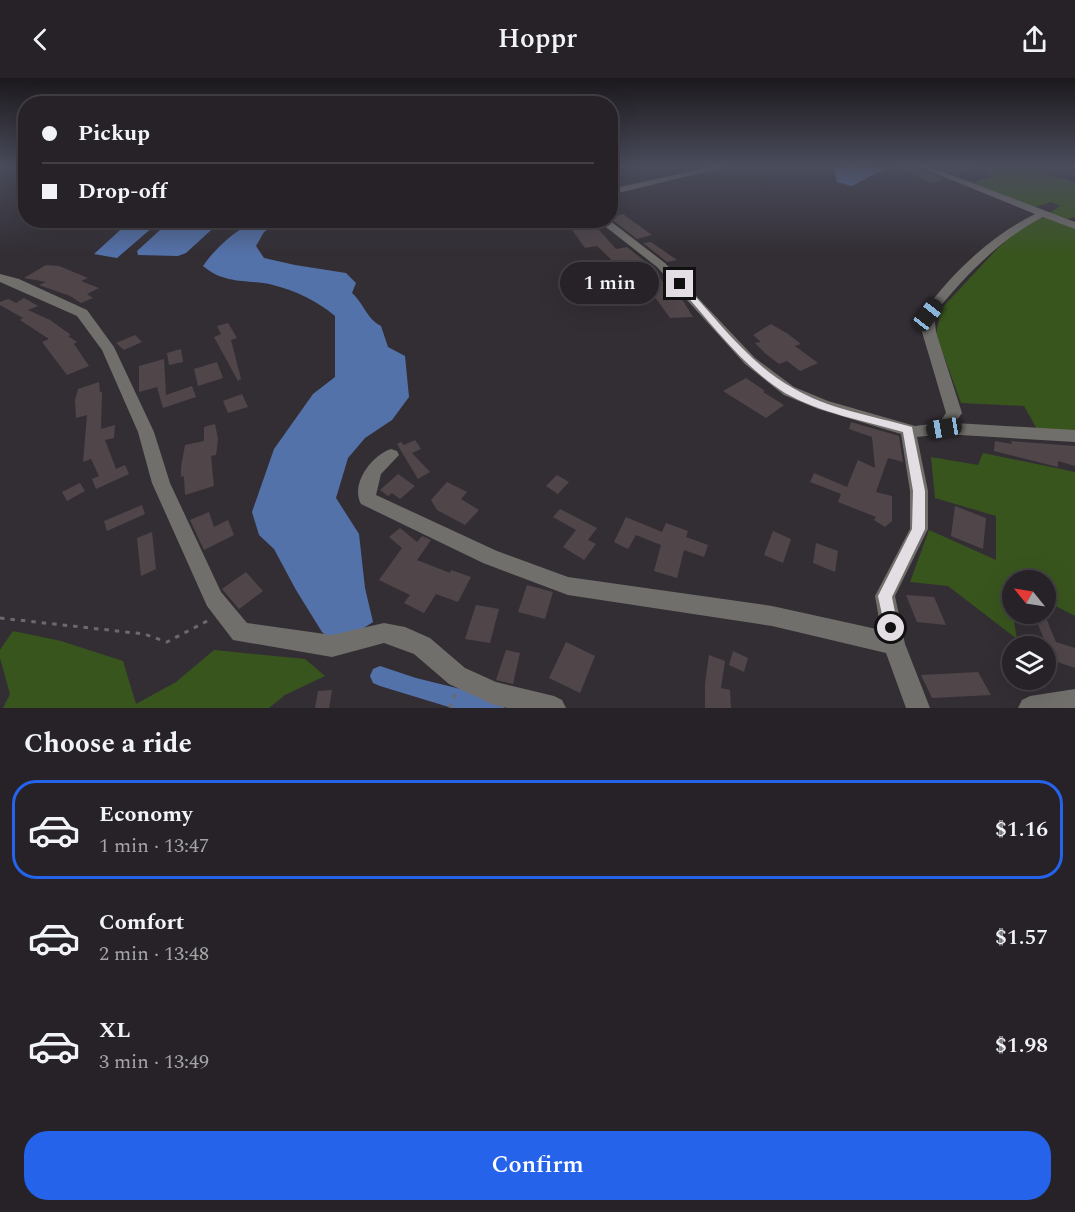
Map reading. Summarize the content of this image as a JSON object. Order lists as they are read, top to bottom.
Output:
{
  "north": "top left",
  "page": {
    "header": "Hoppr",
    "banner": ["Pickup", "Drop-off"],
    "bubble": "1 min",
    "heading": "Choose a ride",
    "list": [
      {
        "name": "Economy",
        "note": "1 min · 13:47",
        "value": "$1.16"
      },
      {
        "name": "Comfort",
        "note": "2 min · 13:48",
        "value": "$1.57"
      },
      {
        "name": "XL",
        "note": "3 min · 13:49",
        "value": "$1.98"
      }
    ],
    "buttons": "Confirm"
  }
}
